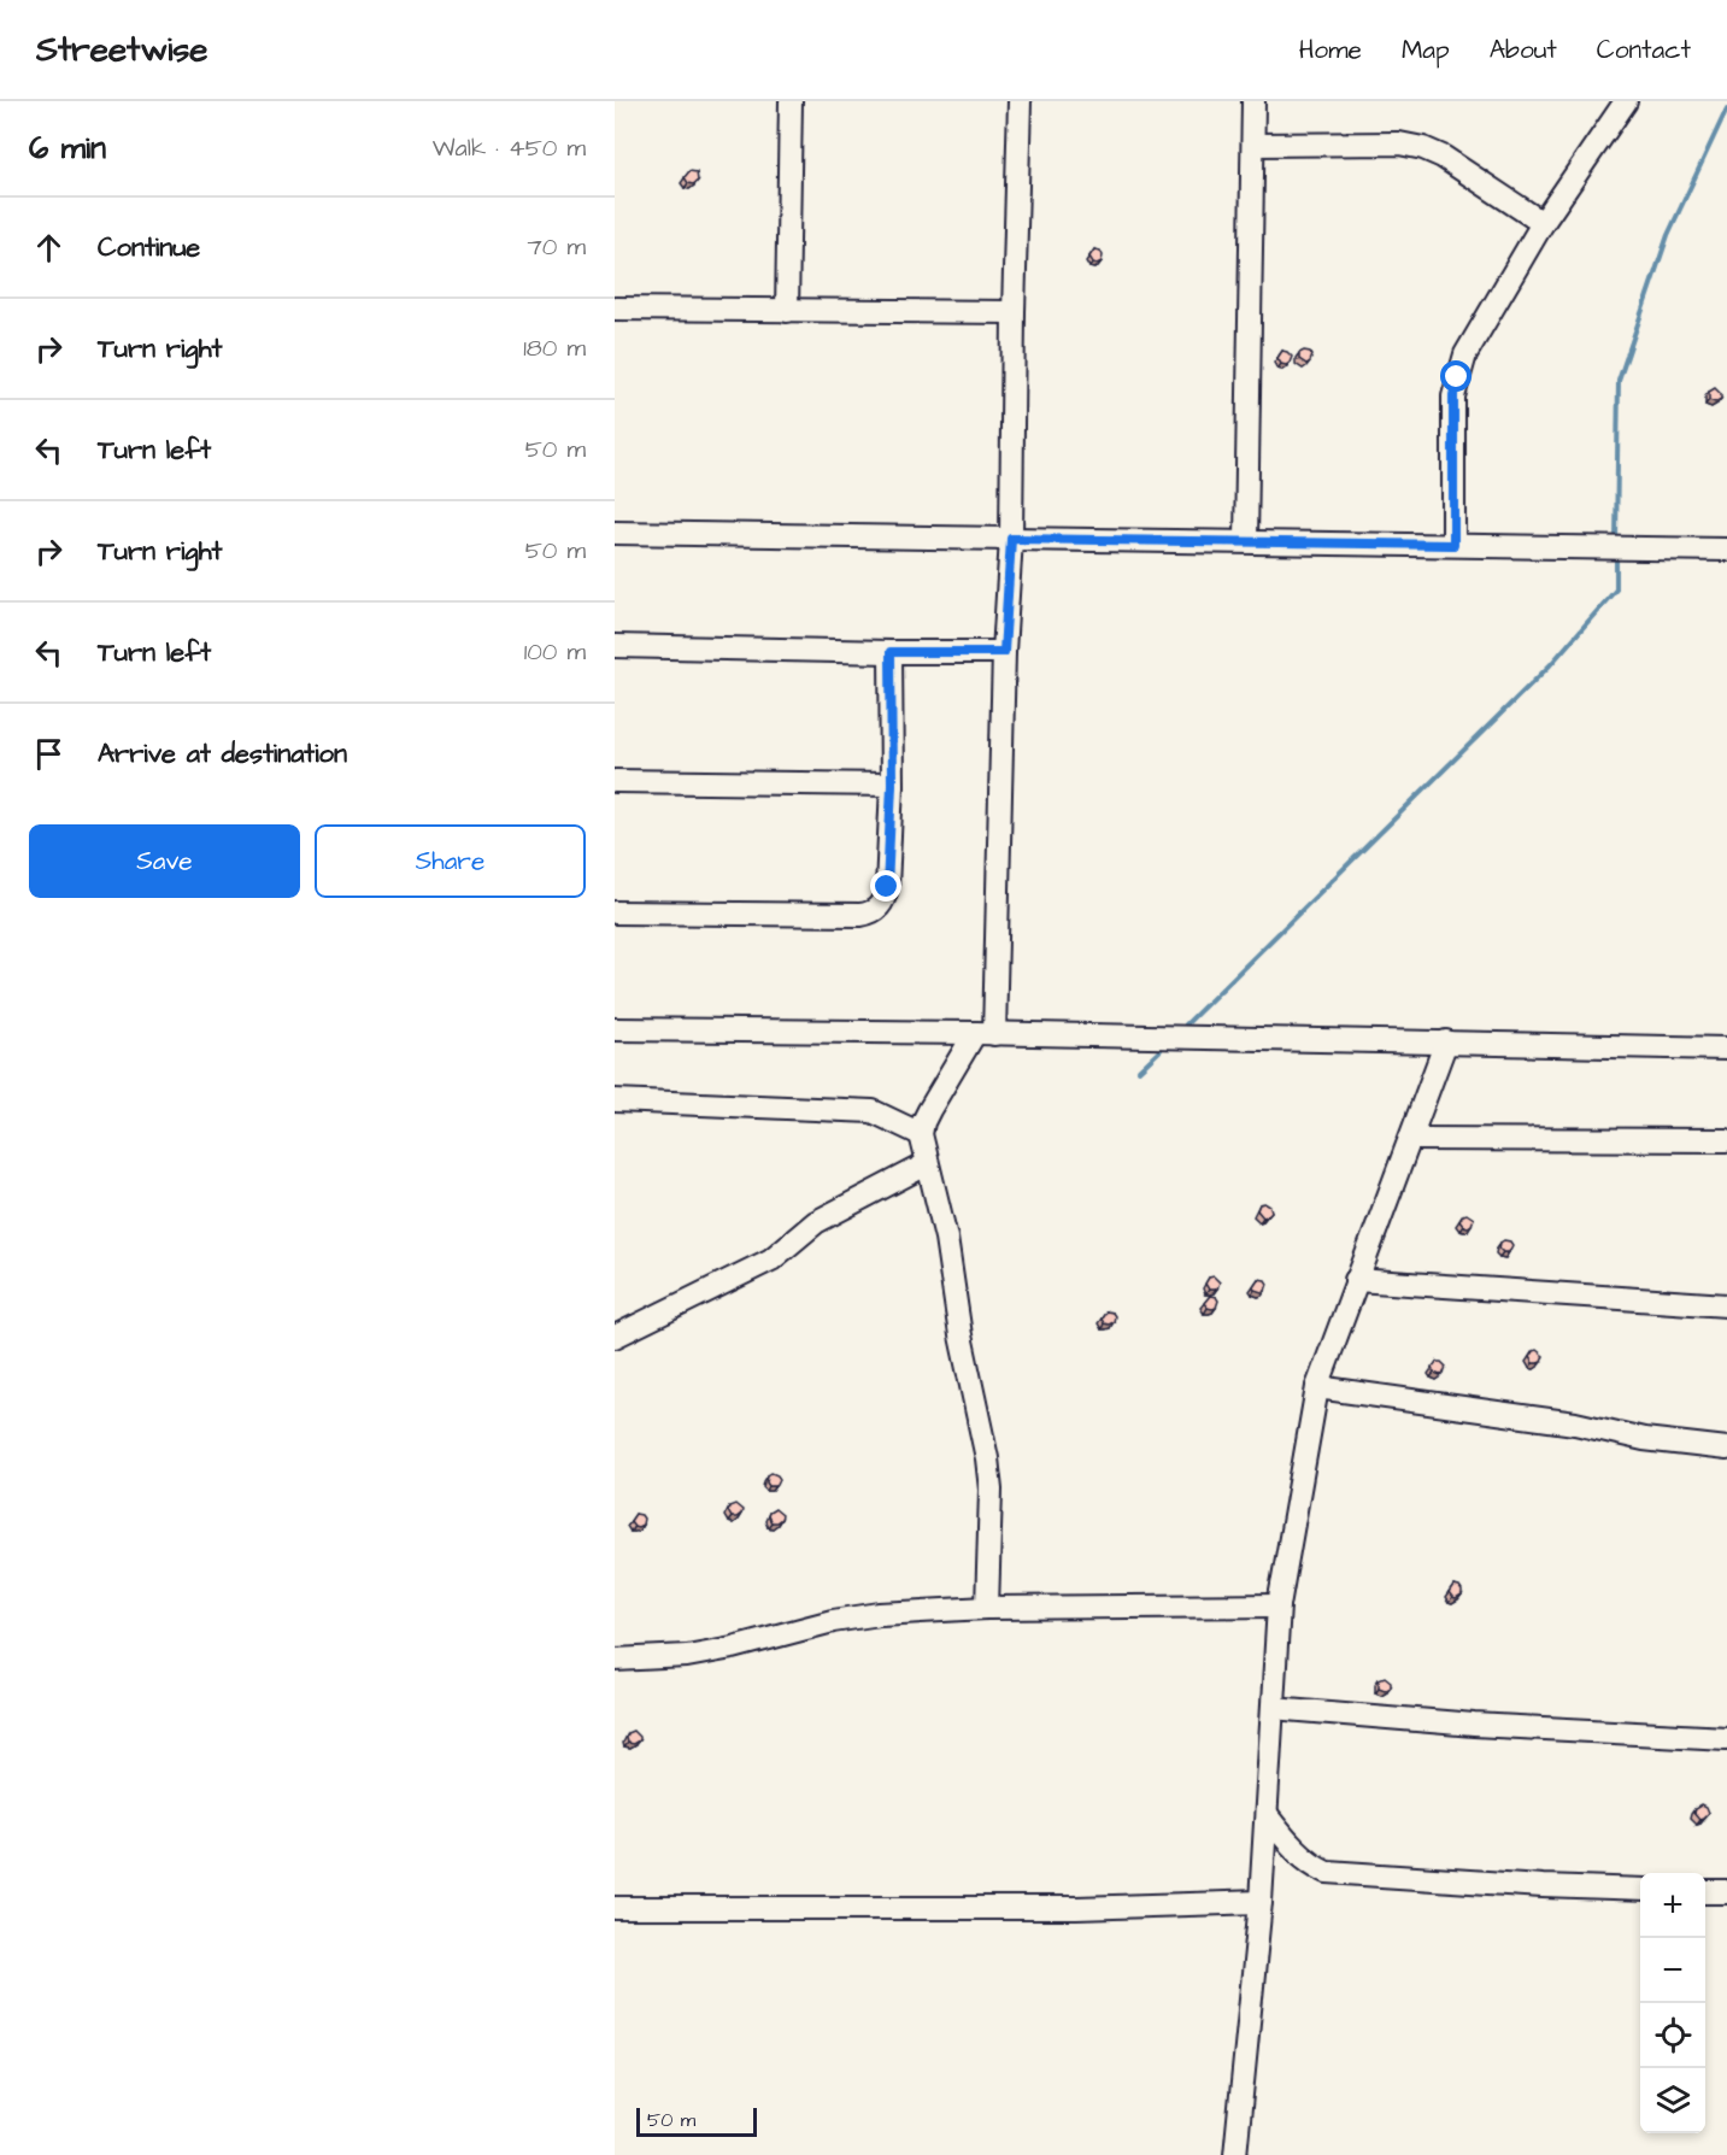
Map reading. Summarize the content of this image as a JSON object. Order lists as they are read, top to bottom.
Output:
{
  "scale_bar": "50 m",
  "page": {
    "header": "Streetwise",
    "nav": [
      "Home",
      "Map",
      "About",
      "Contact"
    ],
    "heading": ["6 min", "Walk · 450 m"],
    "list": [
      ["Continue", "70 m"],
      ["Turn right", "180 m"],
      ["Turn left", "50 m"],
      ["Turn right", "50 m"],
      ["Turn left", "100 m"],
      "Arrive at destination"
    ],
    "buttons": ["Save", "Share"],
    "map_buttons": ["+", "−"],
    "scale": "50 m"
  }
}
